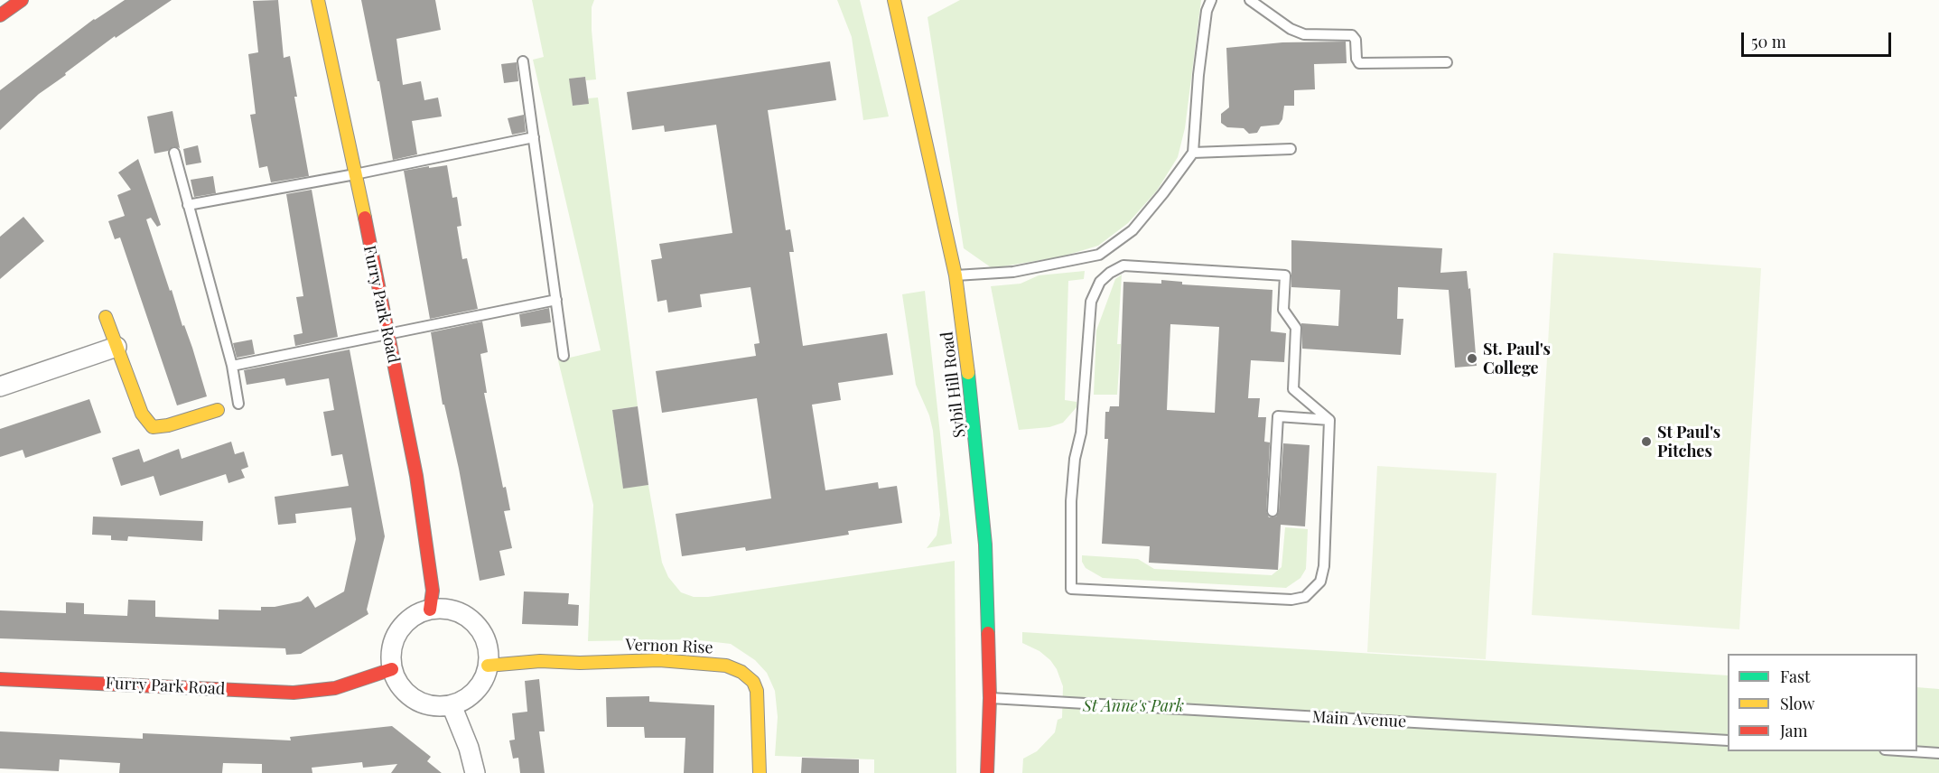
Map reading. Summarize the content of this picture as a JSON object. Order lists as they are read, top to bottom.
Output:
{
  "streets": {
    "street": ["Furry Park Road", "Sybil Hill Road", "Vernon Rise"],
    "lane": ["Main Avenue"]
  },
  "crossings": [
    ["Furry Park Road", "Vernon Rise"],
    ["Sybil Hill Road", "Main Avenue"]
  ],
  "parks": ["St Anne's Park"],
  "places": ["St. Paul's College", "St Paul's Pitches"],
  "legend": ["Fast", "Slow", "Jam"],
  "scale_bar": "50 m"
}
